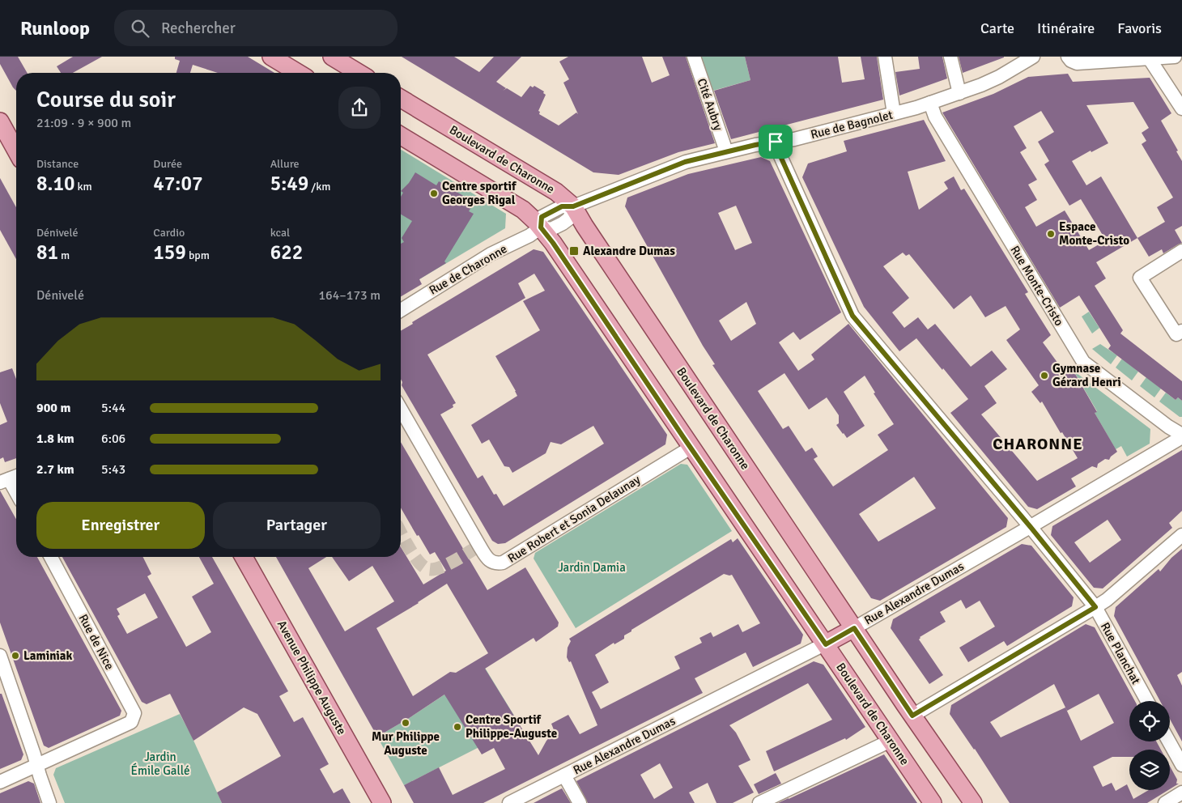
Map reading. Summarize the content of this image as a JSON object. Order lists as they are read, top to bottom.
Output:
{
  "streets": {
    "main road": ["Boulevard de Charonne", "Rue Alexandre Dumas", "Avenue Philippe Auguste"],
    "street": [
      "Cité Aubry",
      "Rue de Bagnolet",
      "Rue de Charonne",
      "Rue Monte-Cristo",
      "Rue Robert et Sonia Delaunay",
      "Rue de Nice",
      "Rue Planchat"
    ]
  },
  "crossings": [
    ["Cité Aubry", "Rue de Bagnolet"],
    ["Rue de Bagnolet", "Boulevard de Charonne"],
    ["Rue de Bagnolet", "Rue de Charonne"],
    ["Rue de Bagnolet", "Rue Monte-Cristo"],
    ["Rue de Bagnolet", "Rue Planchat"],
    ["Boulevard de Charonne", "Rue de Charonne"],
    ["Boulevard de Charonne", "Rue Robert et Sonia Delaunay"],
    ["Boulevard de Charonne", "Rue Alexandre Dumas"],
    ["Rue Monte-Cristo", "Rue Alexandre Dumas"],
    ["Rue Alexandre Dumas", "Rue Planchat"]
  ],
  "districts": ["CHARONNE"],
  "parks": ["Jardin Damia", "Jardin Émile Gallé"],
  "places": {
    "other": [
      "Centre sportif Georges Rigal",
      "Espace Monte-Cristo",
      "Gymnase Gérard Henri",
      "Laminiak",
      "Mur Philippe Auguste",
      "Centre Sportif Philippe-Auguste"
    ],
    "transit": ["Alexandre Dumas"]
  },
  "page": {
    "header": "Runloop",
    "search": "Rechercher",
    "nav": ["Carte", "Itinéraire", "Favoris"],
    "heading": ["Course du soir", "21:09 · 9 × 900 m"],
    "stats": [
      ["Distance", "8.10 km"],
      ["Durée", "47:07"],
      ["Allure", "5:49 /km"],
      ["Dénivelé", "81 m"],
      ["Cardio", "159 bpm"],
      ["kcal", "622"]
    ],
    "chart": ["Dénivelé", "164–173 m"],
    "list": [
      {
        "name": "900 m",
        "note": "5:44"
      },
      {
        "name": "1.8 km",
        "note": "6:06"
      },
      {
        "name": "2.7 km",
        "note": "5:43"
      }
    ],
    "buttons": ["Enregistrer", "Partager"]
  }
}
